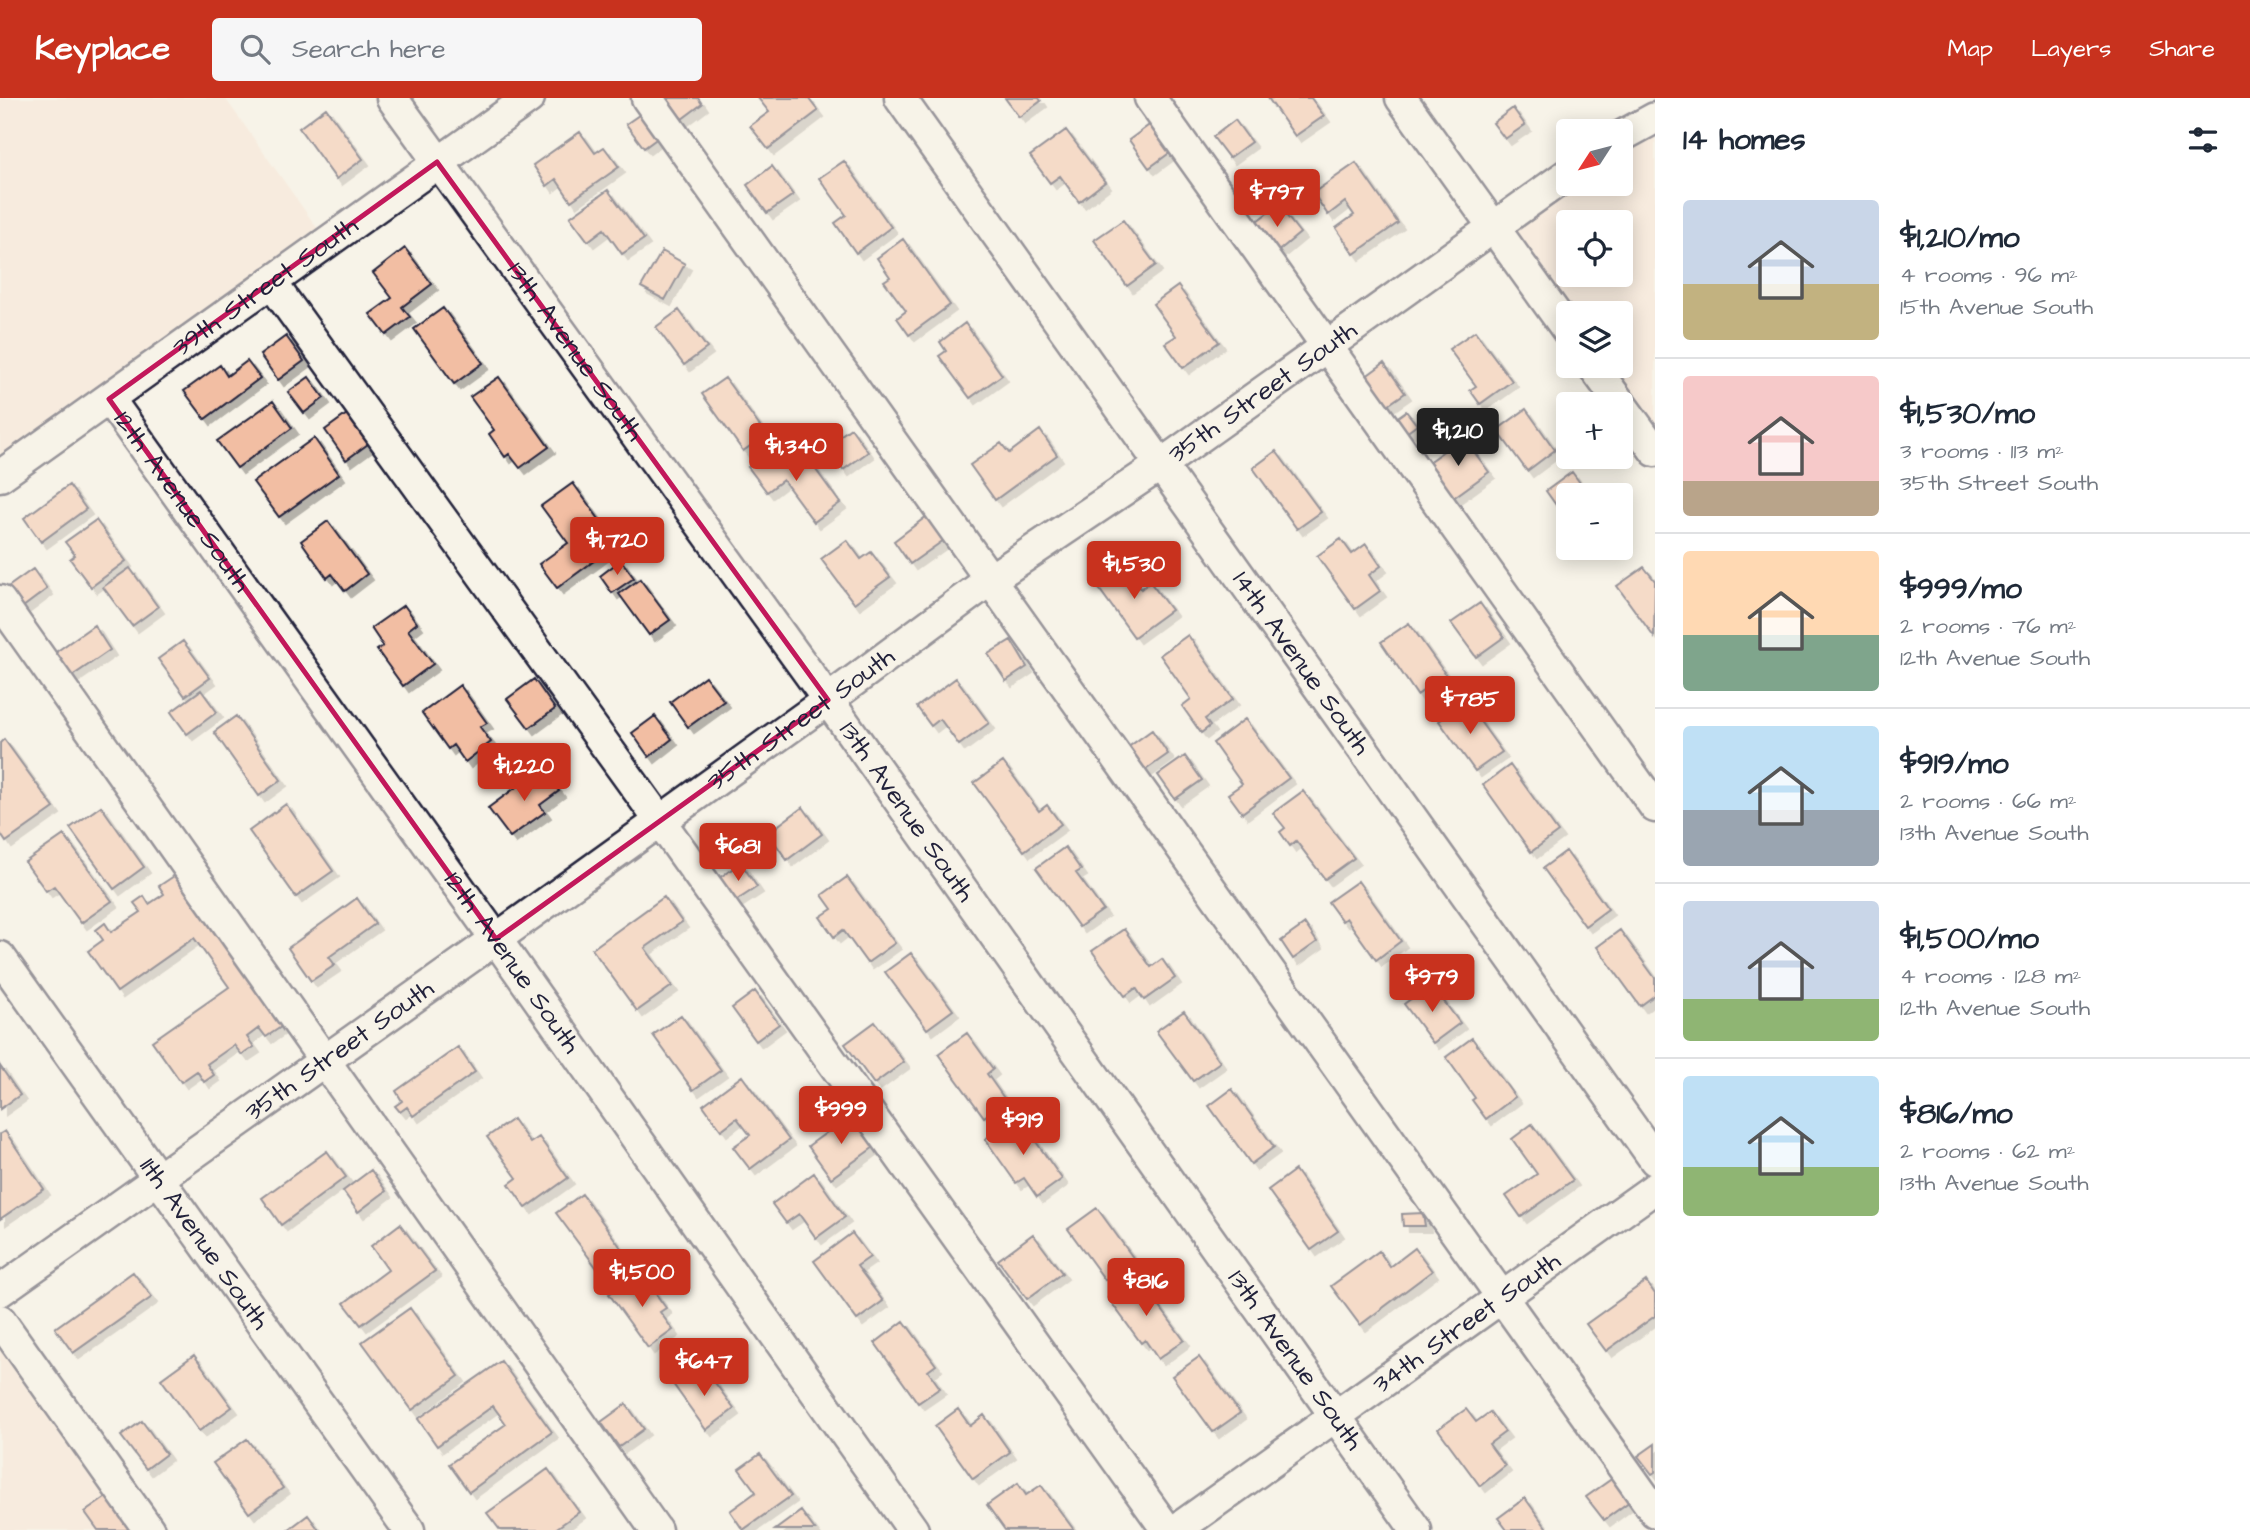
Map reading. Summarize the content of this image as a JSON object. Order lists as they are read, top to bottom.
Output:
{
  "streets": {
    "street": [
      "39th Street South",
      "13th Avenue South",
      "35th Street South",
      "12th Avenue South",
      "14th Avenue South",
      "11th Avenue South",
      "34th Street South"
    ]
  },
  "crossings": [
    ["39th Street South", "13th Avenue South"],
    ["39th Street South", "12th Avenue South"],
    ["13th Avenue South", "35th Street South"],
    ["13th Avenue South", "34th Street South"],
    ["35th Street South", "12th Avenue South"],
    ["35th Street South", "14th Avenue South"],
    ["35th Street South", "11th Avenue South"]
  ],
  "north": "bottom left",
  "page": {
    "header": "Keyplace",
    "search": "Search here",
    "nav": ["Map", "Layers", "Share"],
    "heading": "14 homes",
    "map_buttons": ["+", "−"],
    "price": [
      "$797",
      "$1,210",
      "$1,340",
      "$1,720",
      "$1,530",
      "$785",
      "$1,220",
      "$681",
      "$979",
      "$999",
      "$919",
      "$1,500",
      "$816",
      "$647"
    ],
    "list": [
      {
        "name": "$1,210/mo",
        "note": "4 rooms · 96 m² · 15th Avenue South"
      },
      {
        "name": "$1,530/mo",
        "note": "3 rooms · 113 m² · 35th Street South"
      },
      {
        "name": "$999/mo",
        "note": "2 rooms · 76 m² · 12th Avenue South"
      },
      {
        "name": "$919/mo",
        "note": "2 rooms · 66 m² · 13th Avenue South"
      },
      {
        "name": "$1,500/mo",
        "note": "4 rooms · 128 m² · 12th Avenue South"
      },
      {
        "name": "$816/mo",
        "note": "2 rooms · 62 m² · 13th Avenue South"
      }
    ]
  }
}
